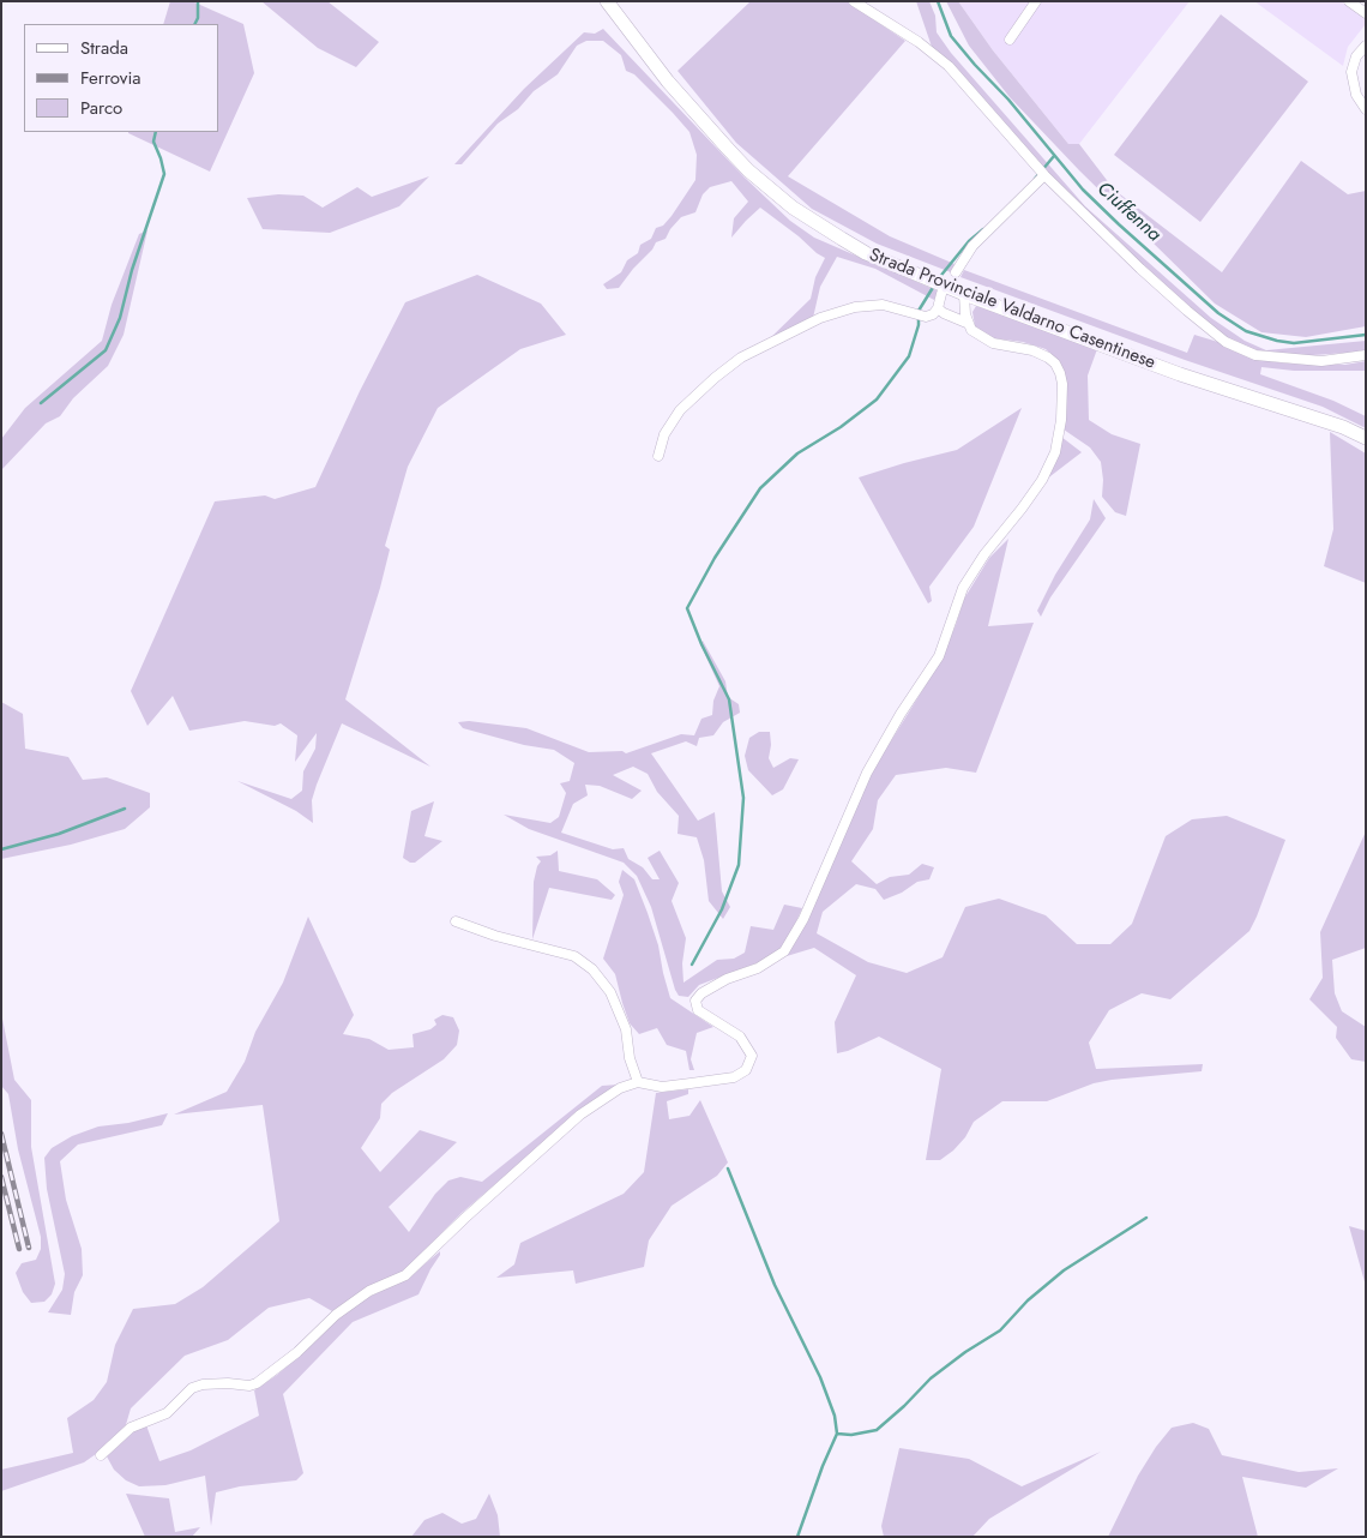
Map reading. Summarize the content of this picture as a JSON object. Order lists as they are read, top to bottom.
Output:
{
  "streets": {
    "main road": ["Strada Provinciale Valdarno Casentinese"]
  },
  "water": ["Ciuffenna"],
  "legend": ["Strada", "Ferrovia", "Parco"]
}
